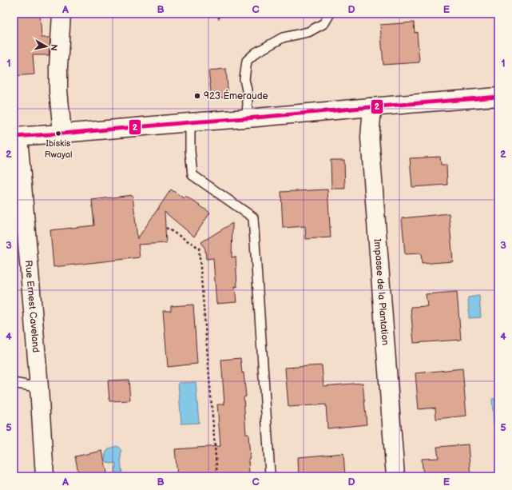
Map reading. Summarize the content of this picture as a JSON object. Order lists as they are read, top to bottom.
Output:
{
  "streets": {
    "street": ["Impasse de la Plantation", "Rue Ernest Caveland"]
  },
  "places": ["923 Émeraude", "Ibiskis Rwayal"],
  "lines": ["transit line 2"],
  "north": "right",
  "grid": {
    "columns": [
      "A",
      "B",
      "C",
      "D",
      "E"
    ],
    "rows": [
      "1",
      "2",
      "3",
      "4",
      "5"
    ]
  }
}
